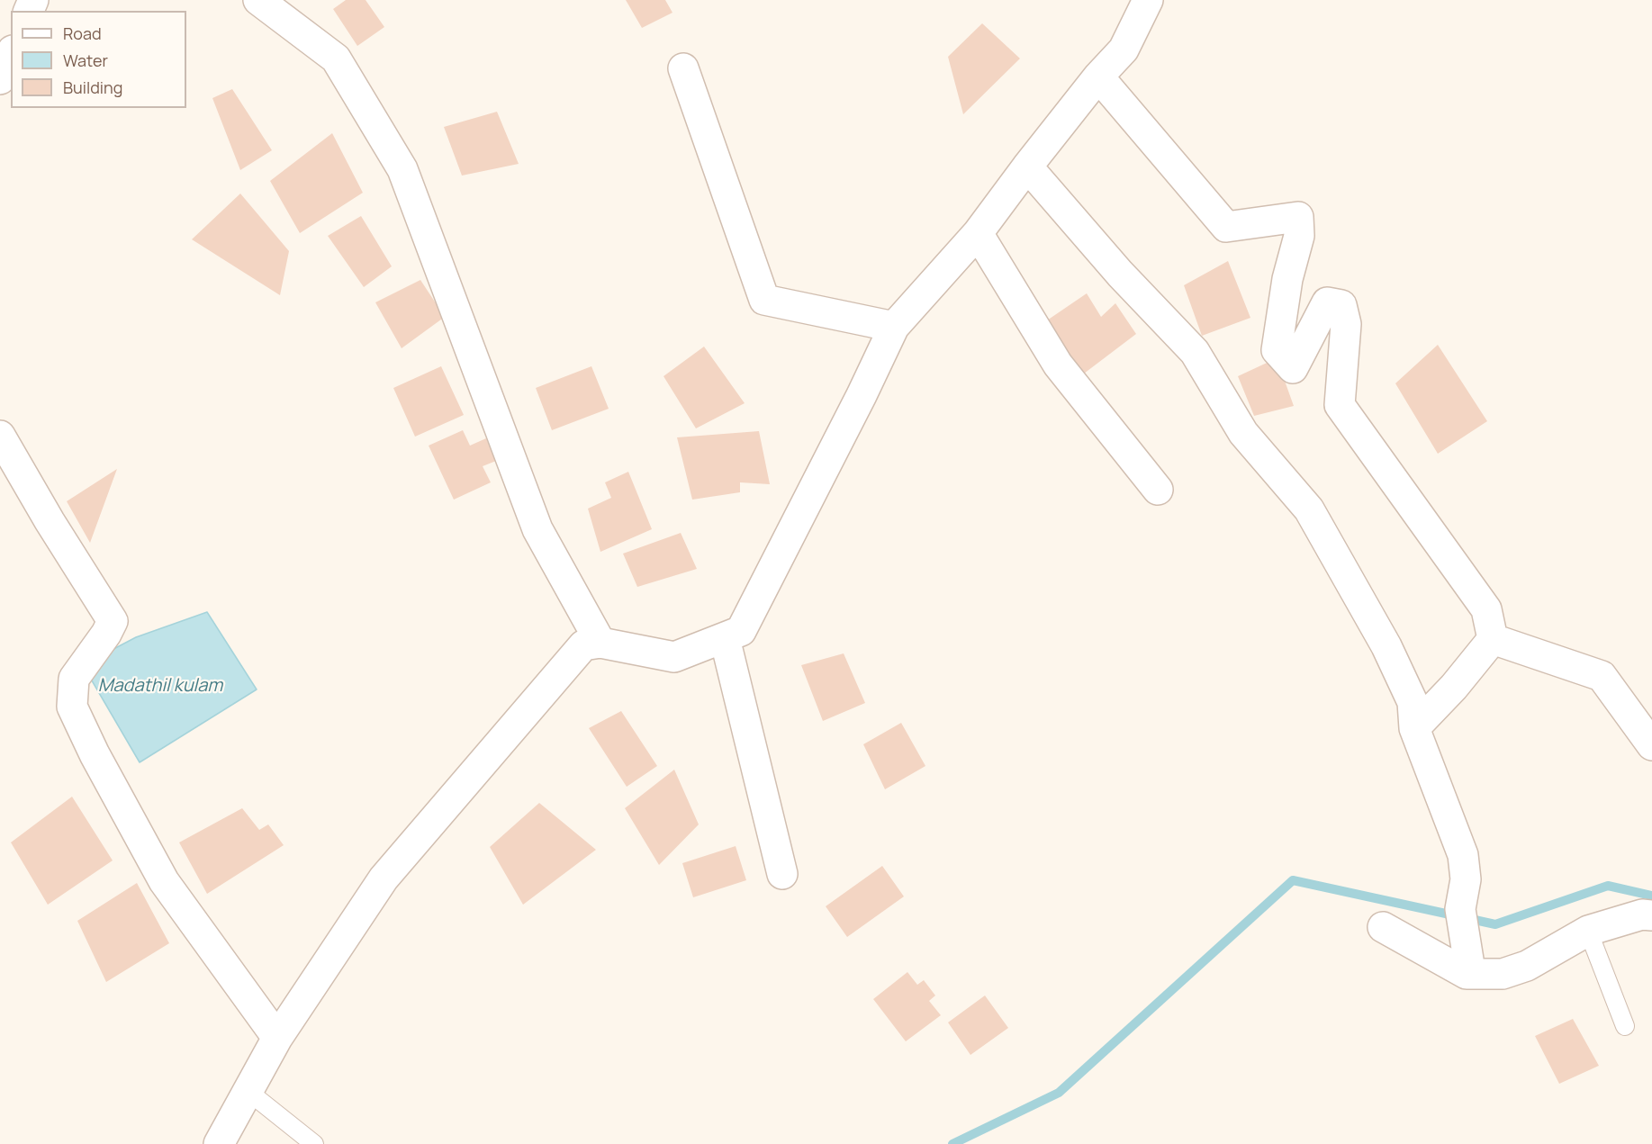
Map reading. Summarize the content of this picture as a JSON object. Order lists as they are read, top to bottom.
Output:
{
  "water": ["Madathil kulam"],
  "legend": ["Road", "Water", "Building"]
}
